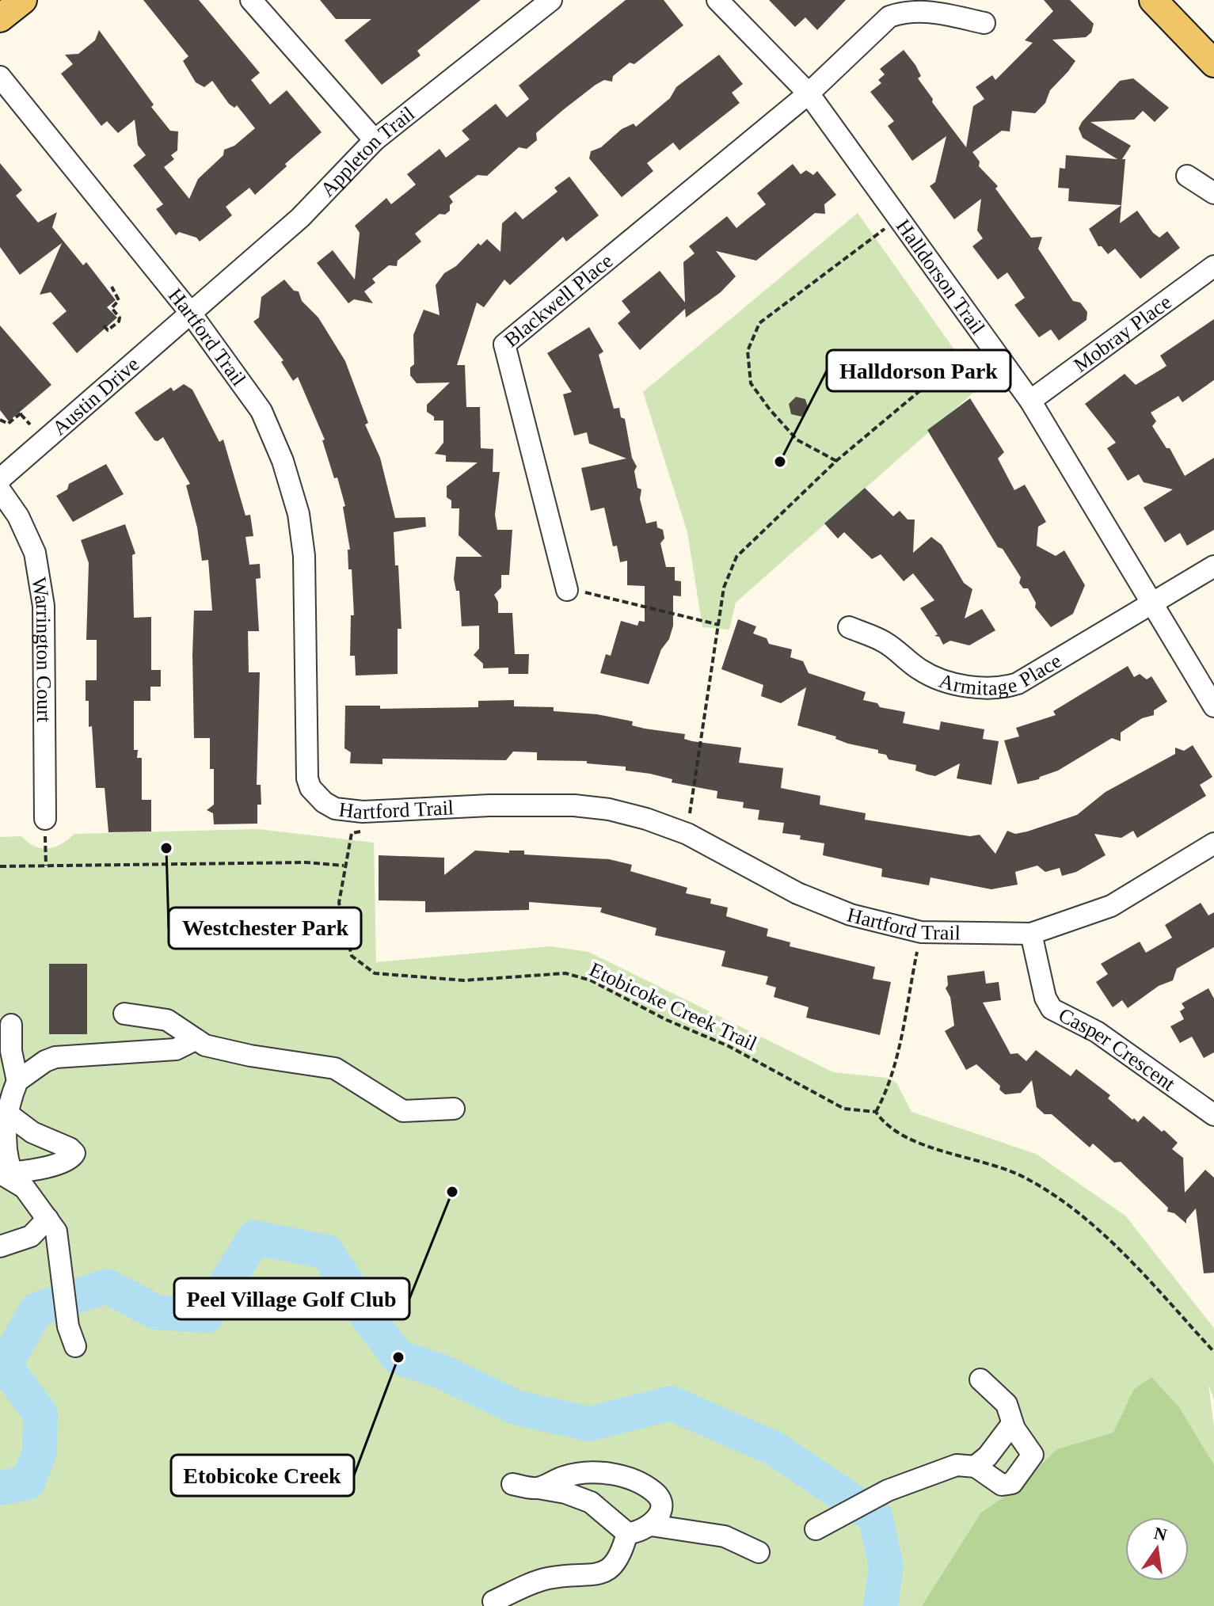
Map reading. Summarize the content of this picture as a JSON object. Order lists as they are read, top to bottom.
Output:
{
  "streets": {
    "street": [
      "Appleton Trail",
      "Halldorson Trail",
      "Blackwell Place",
      "Mobray Place",
      "Hartford Trail",
      "Austin Drive",
      "Warrington Court",
      "Armitage Place",
      "Casper Crescent"
    ],
    "path": ["Etobicoke Creek Trail"]
  },
  "crossings": [
    ["Appleton Trail", "Hartford Trail"],
    ["Appleton Trail", "Austin Drive"],
    ["Halldorson Trail", "Blackwell Place"],
    ["Halldorson Trail", "Mobray Place"],
    ["Halldorson Trail", "Armitage Place"],
    ["Hartford Trail", "Austin Drive"],
    ["Hartford Trail", "Etobicoke Creek Trail"],
    ["Hartford Trail", "Casper Crescent"]
  ],
  "places": [
    "Halldorson Park",
    "Westchester Park",
    "Peel Village Golf Club",
    "Etobicoke Creek"
  ],
  "north": "top"
}
